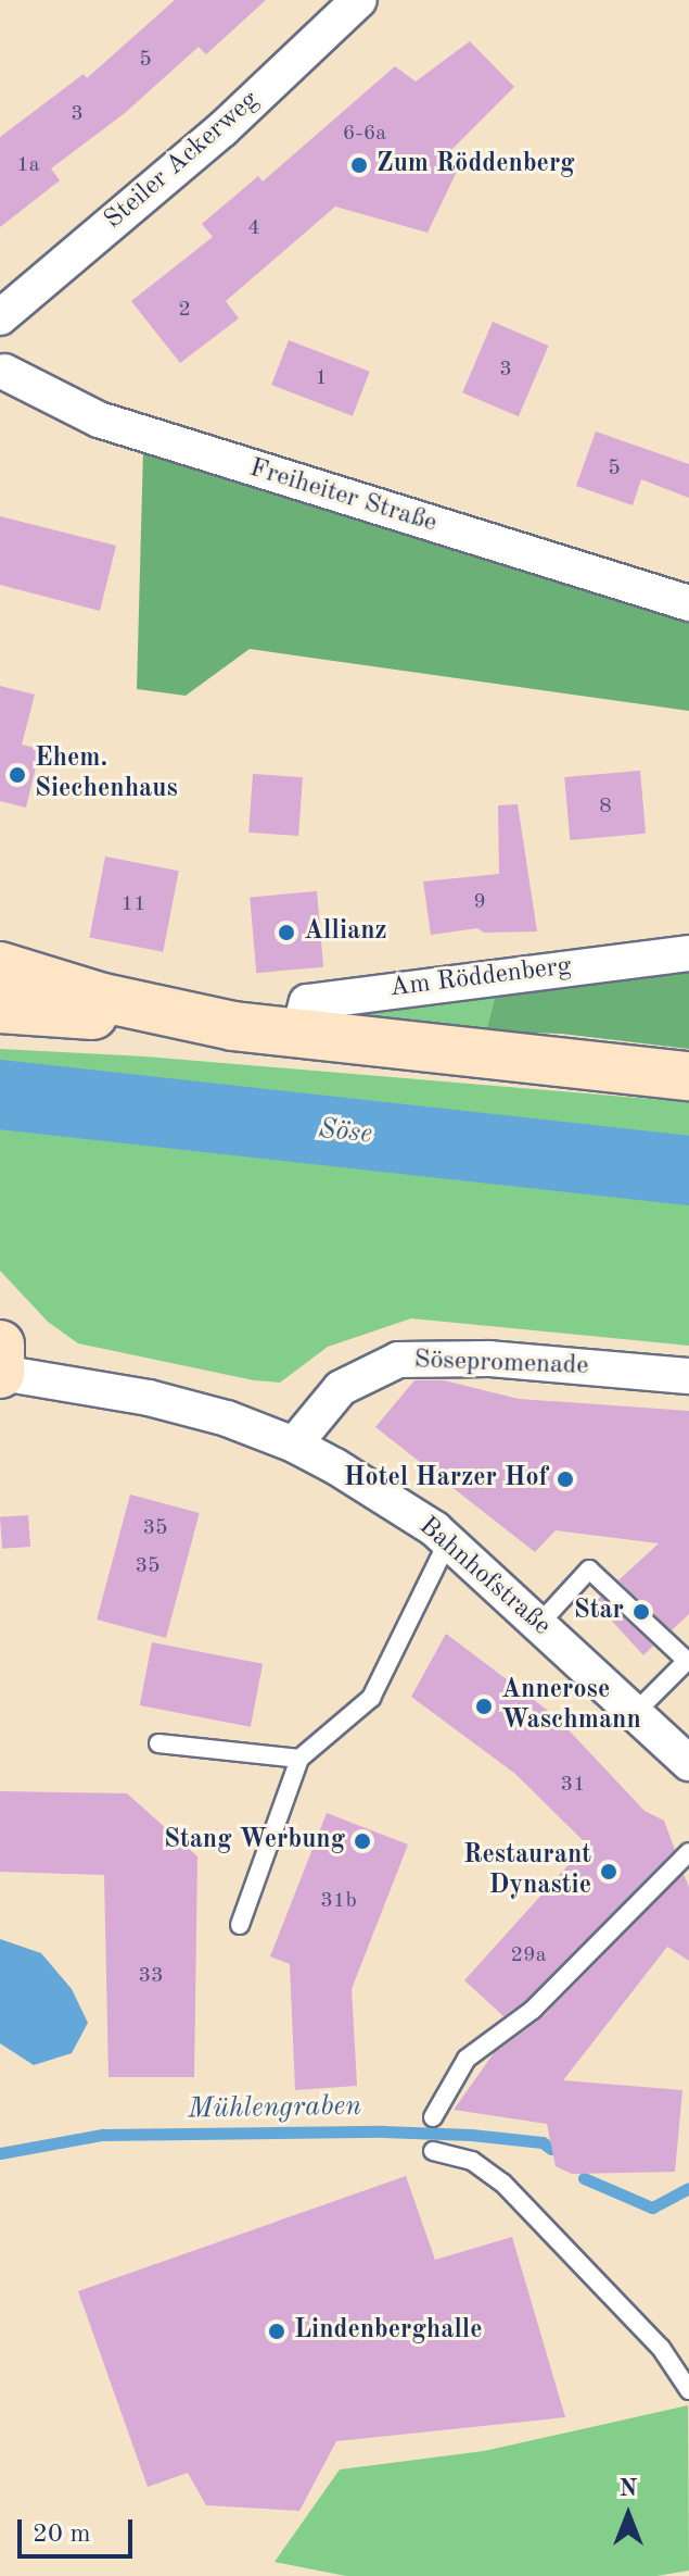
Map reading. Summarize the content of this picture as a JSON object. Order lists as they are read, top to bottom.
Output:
{
  "streets": {
    "main road": ["Bahnhofstraße"],
    "street": [
      "Steiler Ackerweg",
      "Freiheiter Straße",
      "Am Röddenberg",
      "Sösepromenade"
    ]
  },
  "crossings": [
    ["Steiler Ackerweg", "Freiheiter Straße"],
    ["Sösepromenade", "Bahnhofstraße"]
  ],
  "water": ["Söse", "Mühlengraben"],
  "places": [
    "Zum Röddenberg",
    "Ehem. Siechenhaus",
    "Allianz",
    "Hotel Harzer Hof",
    "Star",
    "Annerose Waschmann",
    "Stang Werbung",
    "Restaurant Dynastie",
    "Lindenberghalle"
  ],
  "house_numbers": [
    "5",
    "3",
    "6-6a",
    "1a",
    "4",
    "2",
    "3",
    "1",
    "5",
    "8",
    "9",
    "11",
    "35",
    "35",
    "31",
    "31b",
    "29a",
    "33"
  ],
  "scale_bar": "20 m",
  "north": "top"
}
